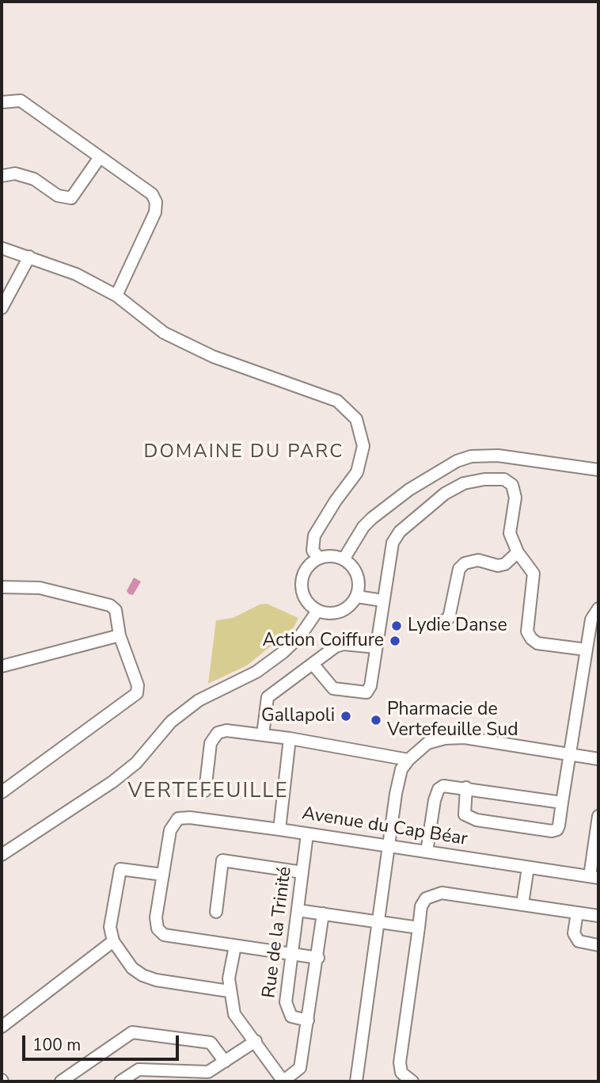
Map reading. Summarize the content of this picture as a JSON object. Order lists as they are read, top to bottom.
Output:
{
  "streets": {
    "street": ["Avenue du Cap Béar", "Rue de la Trinité"]
  },
  "crossings": [
    ["Avenue du Cap Béar", "Rue de la Trinité"]
  ],
  "districts": ["DOMAINE DU PARC", "VERTEFEUILLE"],
  "places": [
    "Lydie Danse",
    "Action Coiffure",
    "Gallapoli",
    "Pharmacie de Vertefeuille Sud"
  ],
  "scale_bar": "100 m"
}
